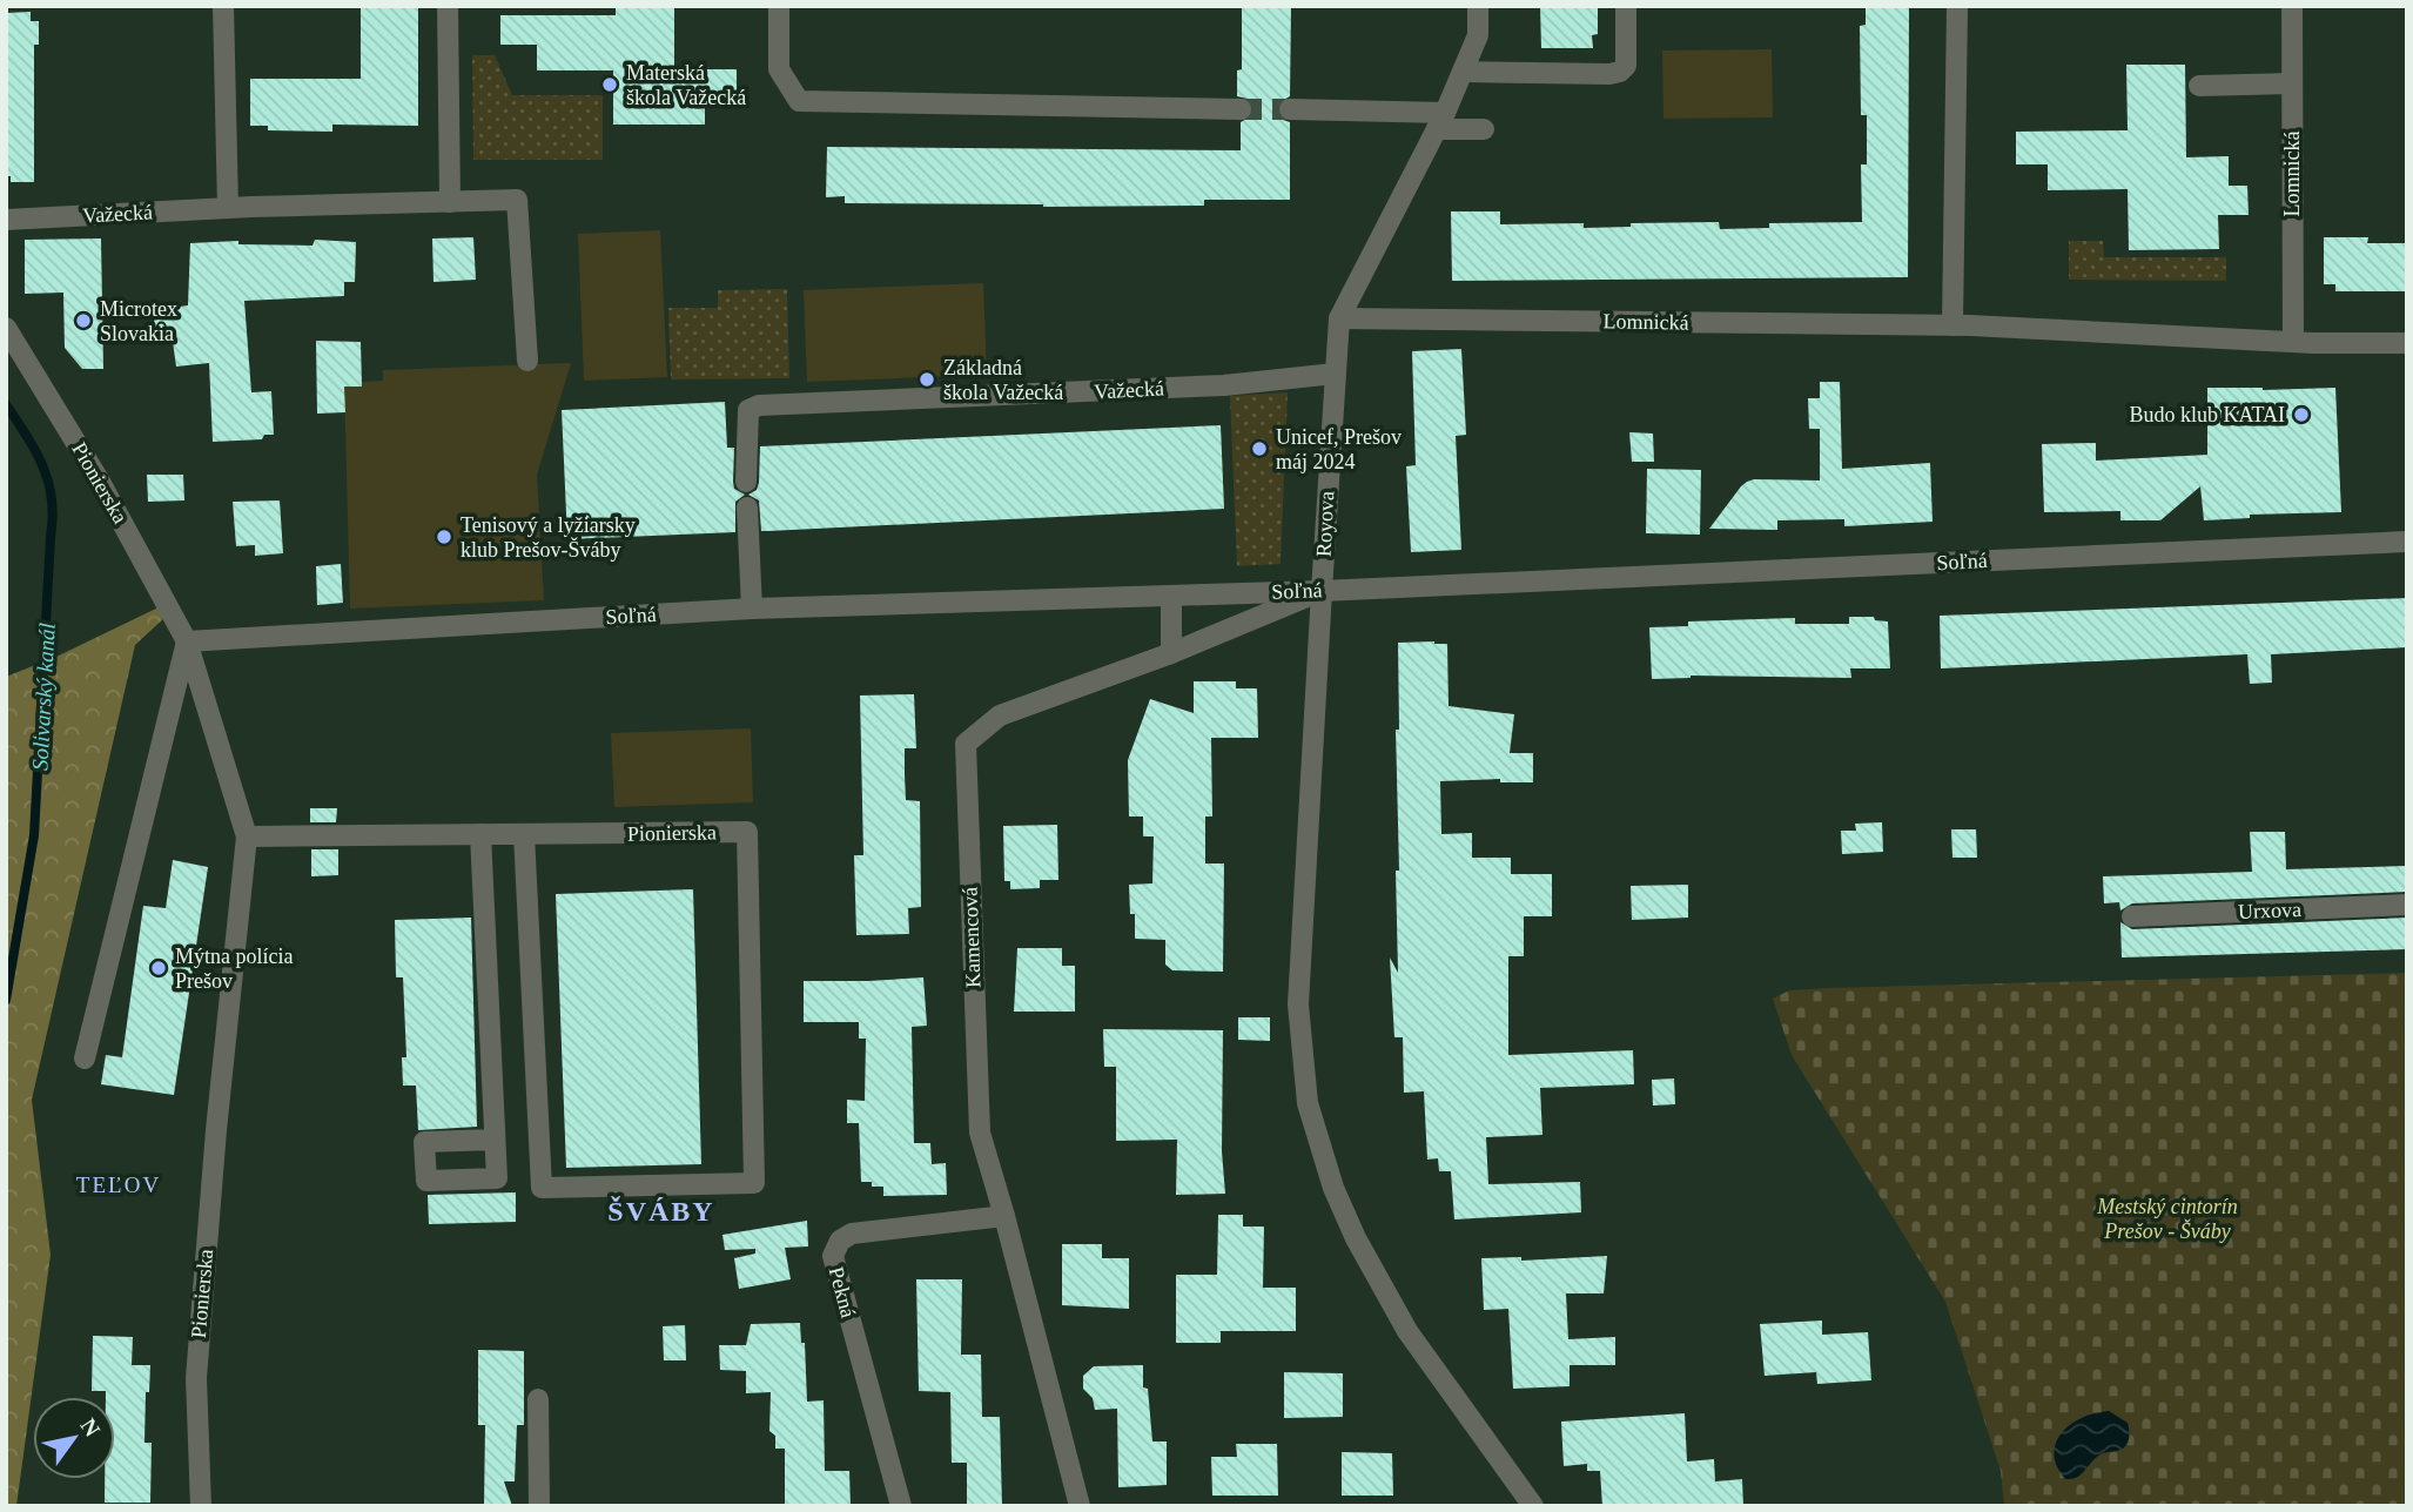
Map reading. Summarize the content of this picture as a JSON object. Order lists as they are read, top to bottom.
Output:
{
  "streets": {
    "street": [
      "Lomnická",
      "Važecká",
      "Pionierska",
      "Royova",
      "Soľná",
      "Urxova",
      "Kamencová",
      "Pekná"
    ]
  },
  "crossings": [
    ["Lomnická", "Royova"],
    ["Važecká", "Royova"],
    ["Pionierska", "Soľná"],
    ["Royova", "Soľná"],
    ["Royova", "Kamencová"],
    ["Soľná", "Kamencová"],
    ["Kamencová", "Pekná"]
  ],
  "districts": ["TEĽOV", "ŠVÁBY"],
  "water": ["Solivarský kanál"],
  "parks": ["Mestský cintorín Prešov - Šváby"],
  "places": [
    "Materská škola Važecká",
    "Microtex Slovakia",
    "Základná škola Važecká",
    "Budo klub KATAI",
    "Unicef, Prešov máj 2024",
    "Tenisový a lyžiarsky klub Prešov-Šváby",
    "Mýtna polícia Prešov"
  ],
  "north": "top right"
}
